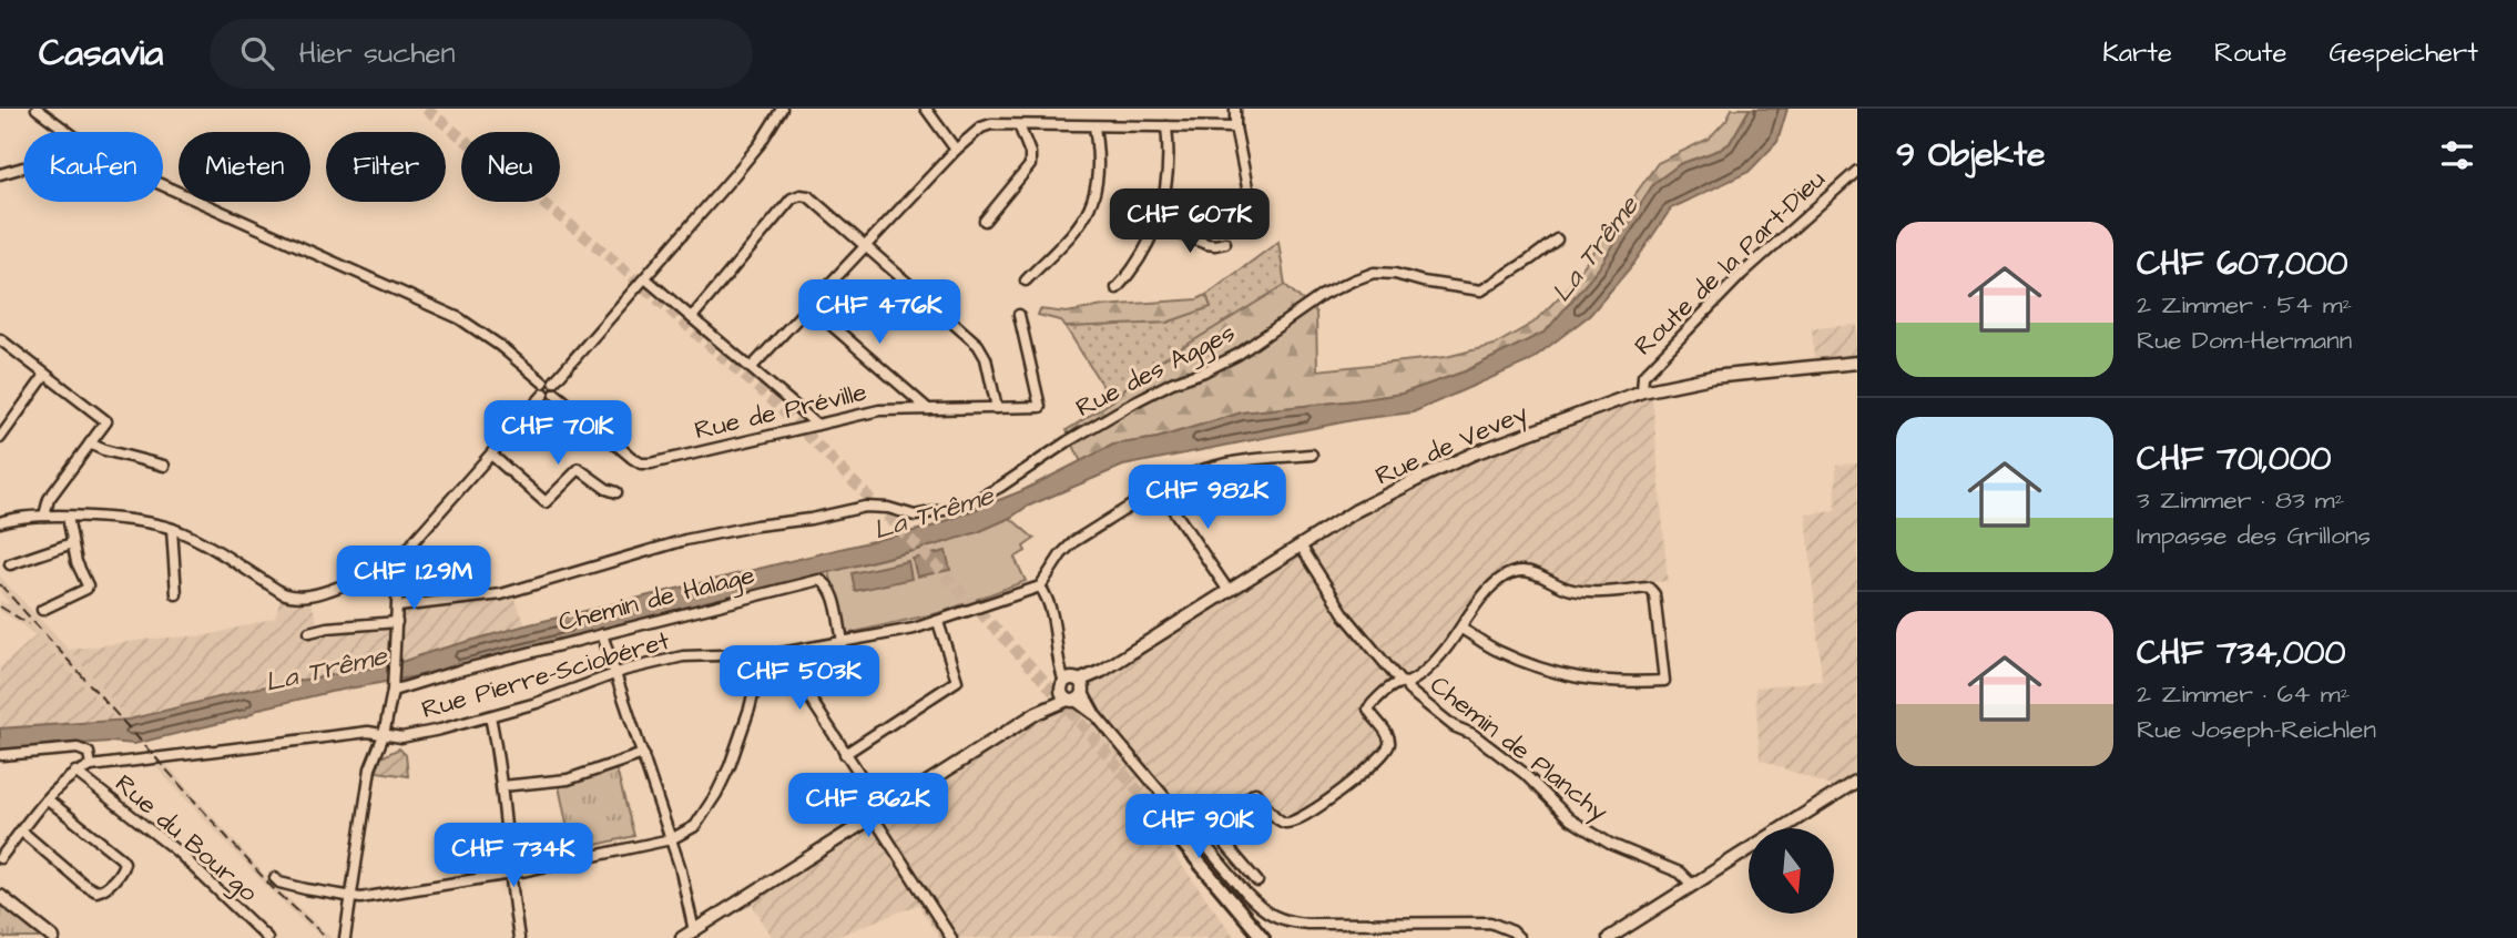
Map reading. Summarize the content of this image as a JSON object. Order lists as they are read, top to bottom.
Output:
{
  "streets": {
    "main road": ["Rue de Vevey"],
    "street": [
      "Route de la Part-Dieu",
      "Rue des Agges",
      "Rue de Préville",
      "Chemin de Halage",
      "Rue Pierre-Sciobéret",
      "Chemin de Planchy",
      "Rue du Bourgo"
    ]
  },
  "crossings": [
    ["Route de la Part-Dieu", "Rue de Vevey"],
    ["Rue des Agges", "Rue Pierre-Sciobéret"],
    ["Rue de Vevey", "Chemin de Planchy"],
    ["Chemin de Halage", "Rue Pierre-Sciobéret"],
    ["Rue Pierre-Sciobéret", "Rue du Bourgo"]
  ],
  "water": ["La Trême"],
  "north": "bottom",
  "page": {
    "header": "Casavia",
    "search": "Hier suchen",
    "nav": ["Karte", "Route", "Gespeichert"],
    "heading": "9 Objekte",
    "chip": [
      "Kaufen",
      "Mieten",
      "Filter",
      "Neu"
    ],
    "price": [
      "CHF 607K",
      "CHF 476K",
      "CHF 701K",
      "CHF 982K",
      "CHF 1.29M",
      "CHF 503K",
      "CHF 862K",
      "CHF 901K",
      "CHF 734K"
    ],
    "list": [
      {
        "name": "CHF 607,000",
        "note": "2 Zimmer · 54 m² · Rue Dom-Hermann"
      },
      {
        "name": "CHF 701,000",
        "note": "3 Zimmer · 83 m² · Impasse des Grillons"
      },
      {
        "name": "CHF 734,000",
        "note": "2 Zimmer · 64 m² · Rue Joseph-Reichlen"
      }
    ]
  }
}
